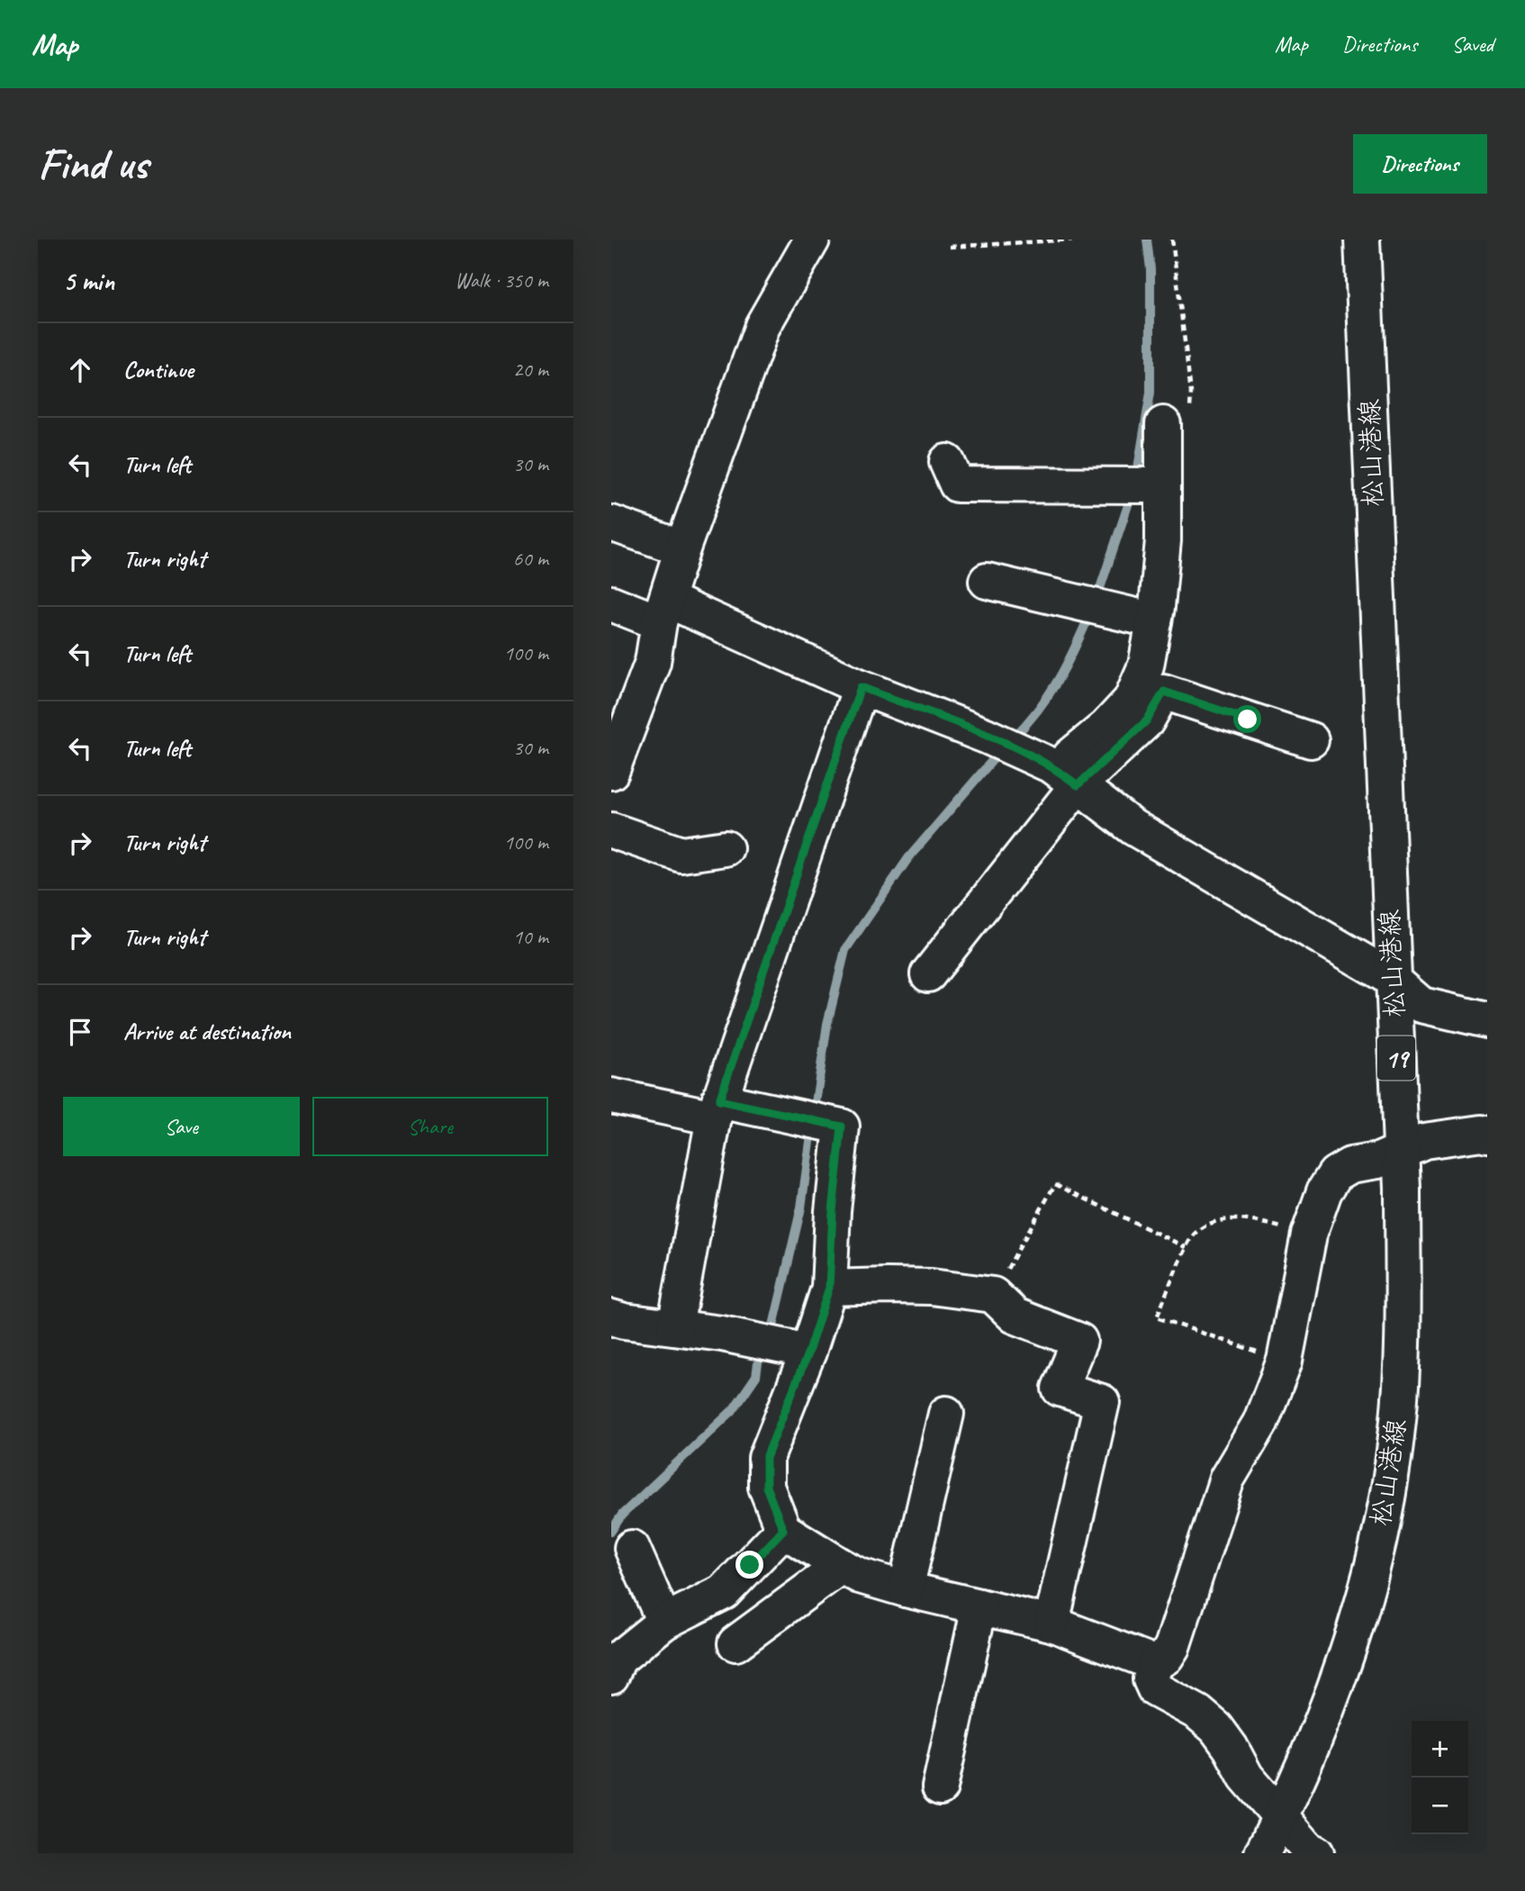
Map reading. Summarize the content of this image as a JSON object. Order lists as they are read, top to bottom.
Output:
{
  "streets": {
    "street": ["松山港線", "19"]
  },
  "page": {
    "header": "Map",
    "nav": ["Map", "Directions", "Saved"],
    "buttons": [
      "Directions",
      ["Save", "Share"]
    ],
    "title": "Find us",
    "heading": ["5 min", "Walk · 350 m"],
    "list": [
      ["Continue", "20 m"],
      ["Turn left", "30 m"],
      ["Turn right", "60 m"],
      ["Turn left", "100 m"],
      ["Turn left", "30 m"],
      ["Turn right", "100 m"],
      ["Turn right", "10 m"],
      "Arrive at destination"
    ],
    "map_buttons": ["+", "−"]
  }
}
